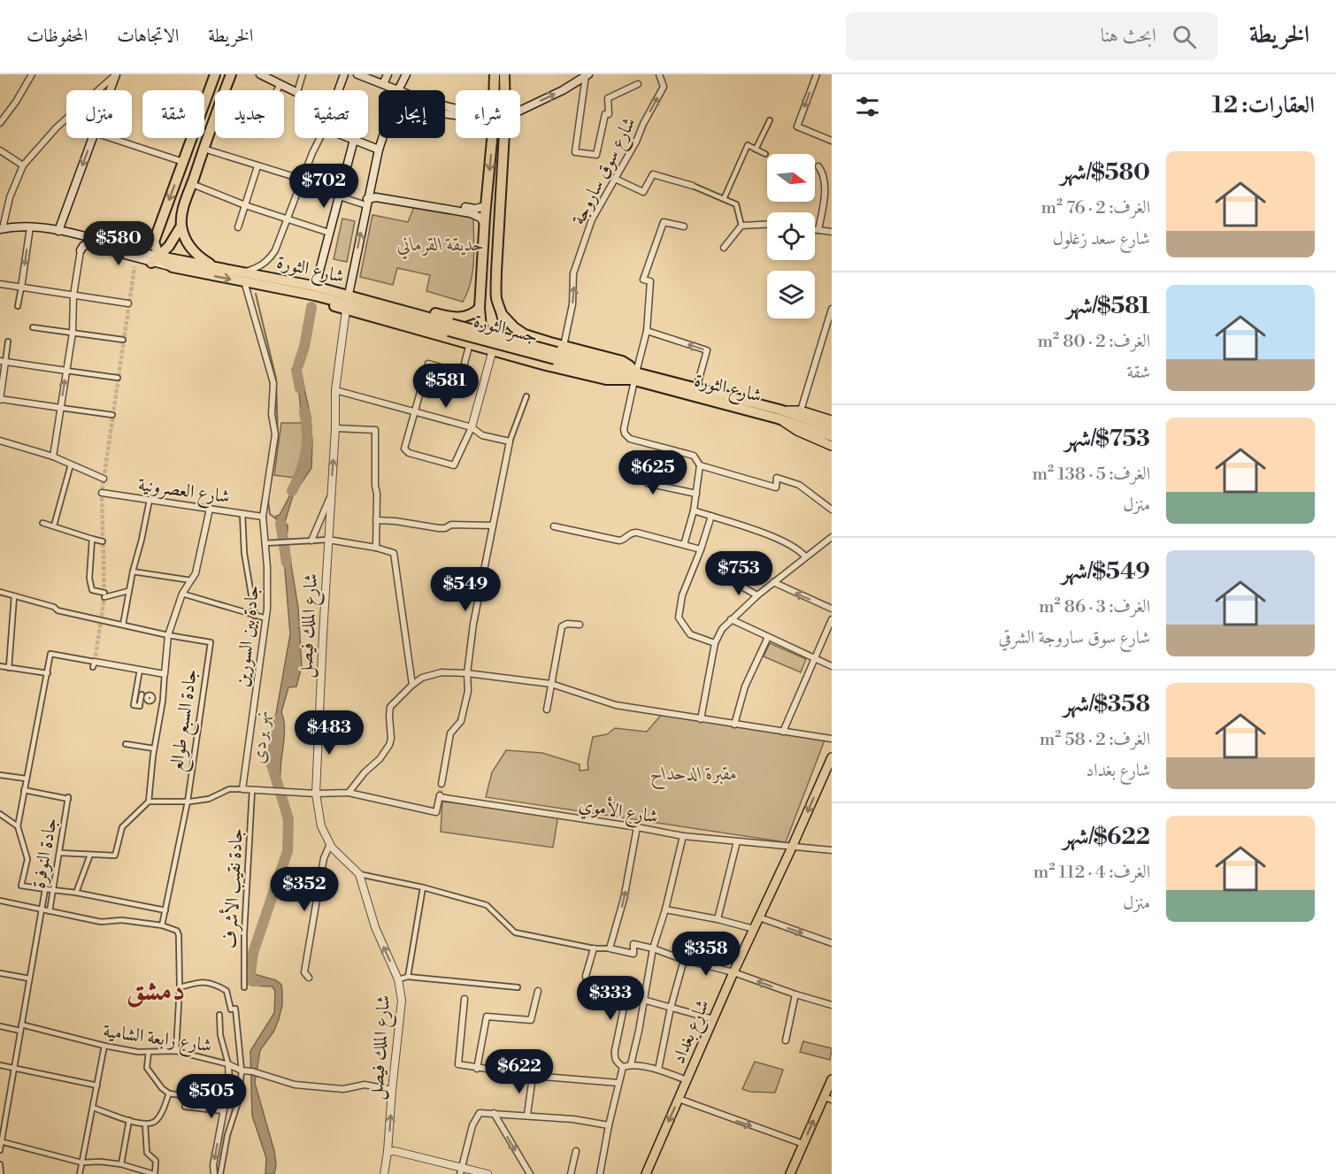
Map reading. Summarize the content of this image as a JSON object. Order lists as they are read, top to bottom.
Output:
{
  "streets": {
    "highway": ["شارع الثورة", "جسر الثورة"],
    "main road": ["شارع بغداد"],
    "street": [
      "شارع سوق ساروجة",
      "شارع العصرونية",
      "شارع الملك فيصل",
      "جادة بين السورين",
      "جادة السبع طوالع",
      "شارع الأموي",
      "جادة النوفرة",
      "جادة نقيب الأشرف",
      "شارع رابعة الشامية"
    ]
  },
  "crossings": [
    ["شارع سوق ساروجة", "شارع الثورة"],
    ["شارع سوق ساروجة", "جسر الثورة"],
    ["شارع الثورة", "جسر الثورة"],
    ["شارع الثورة", "جادة بين السورين"],
    ["شارع العصرونية", "جادة بين السورين"],
    ["شارع الأموي", "شارع بغداد"]
  ],
  "one_way": ["شارع سوق ساروجة", "شارع بغداد"],
  "districts": ["دمشق"],
  "water": ["نهر بردى"],
  "parks": ["حديقة القرماني", "مقبرة الدحداح"],
  "north": "right",
  "page": {
    "header": "الخريطة",
    "search": "ابحث هنا",
    "nav": ["الخريطة", "الاتجاهات", "المحفوظات"],
    "heading": "العقارات: 12",
    "chip": [
      "شراء",
      "إيجار",
      "تصفية",
      "جديد",
      "شقة",
      "منزل"
    ],
    "list": [
      {
        "name": "$580/شهر",
        "note": "الغرف: 2 · 76 m² · شارع سعد زغلول"
      },
      {
        "name": "$581/شهر",
        "note": "الغرف: 2 · 80 m² · شقة"
      },
      {
        "name": "$753/شهر",
        "note": "الغرف: 5 · 138 m² · منزل"
      },
      {
        "name": "$549/شهر",
        "note": "الغرف: 3 · 86 m² · شارع سوق ساروجة الشرقي"
      },
      {
        "name": "$358/شهر",
        "note": "الغرف: 2 · 58 m² · شارع بغداد"
      },
      {
        "name": "$622/شهر",
        "note": "الغرف: 4 · 112 m² · منزل"
      }
    ],
    "price": [
      "$702",
      "$580",
      "$581",
      "$625",
      "$753",
      "$549",
      "$483",
      "$352",
      "$358",
      "$333",
      "$622",
      "$505"
    ]
  }
}
